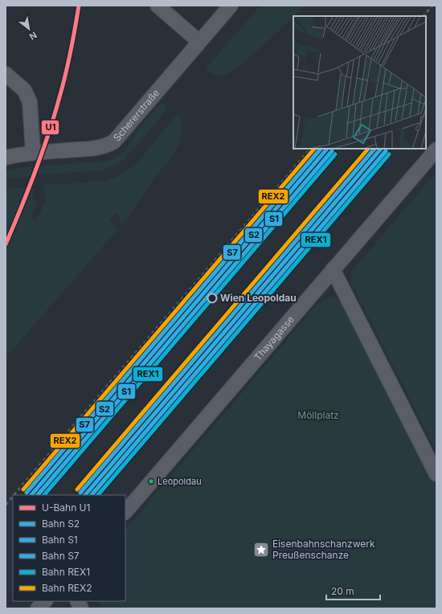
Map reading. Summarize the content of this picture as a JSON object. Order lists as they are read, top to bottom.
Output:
{
  "streets": {
    "street": ["Schererstraße", "Thayagasse"]
  },
  "parks": ["Möllplatz"],
  "places": {
    "other": ["Wien Leopoldau", "Leopoldau"],
    "place": ["Eisenbahnschanzwerk Preußenschanze"]
  },
  "lines": [
    "metro line U1",
    "rail line S2",
    "rail line S7",
    "rail line REX2",
    "rail line S1",
    "rail line REX1"
  ],
  "legend": [
    "U-Bahn U1",
    "Bahn S2",
    "Bahn S1",
    "Bahn S7",
    "Bahn REX1",
    "Bahn REX2"
  ],
  "scale_bar": "20 m",
  "north": "bottom right"
}
